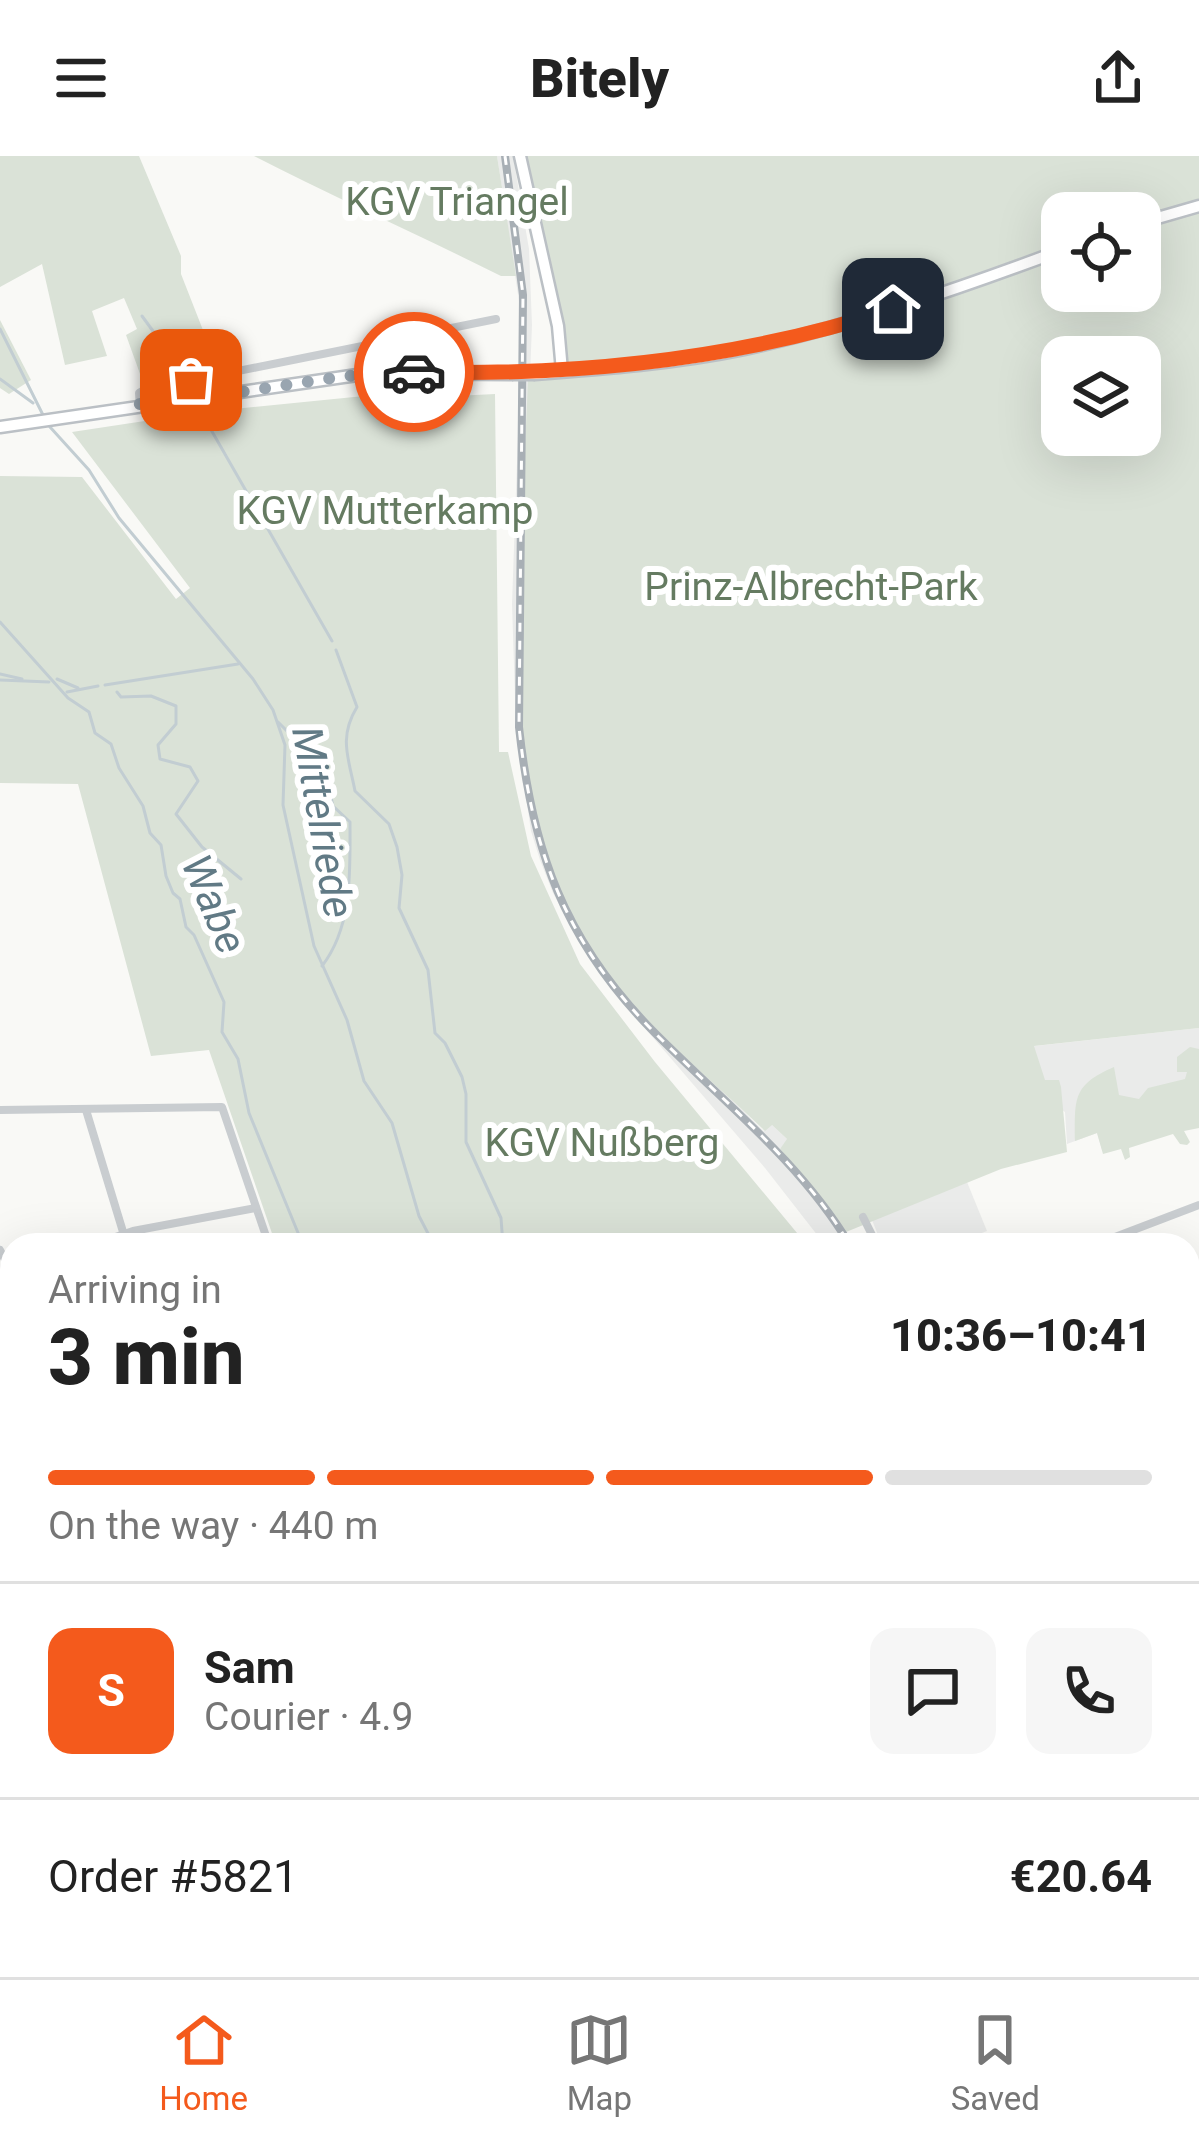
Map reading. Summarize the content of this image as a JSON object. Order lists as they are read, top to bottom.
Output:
{
  "water": ["Mittelriede", "Wabe"],
  "parks": [
    "KGV Triangel",
    "KGV Mutterkamp",
    "Prinz-Albrecht-Park",
    "KGV Nußberg"
  ],
  "page": {
    "header": "Bitely",
    "heading": ["3 min", "Arriving in", "10:36–10:41"],
    "panel": [
      "Sam",
      "Courier · 4.9",
      "Order #5821",
      "€20.64"
    ],
    "bar": "On the way · 440 m",
    "round": "S",
    "tabs": ["Home", "Map", "Saved"]
  }
}
